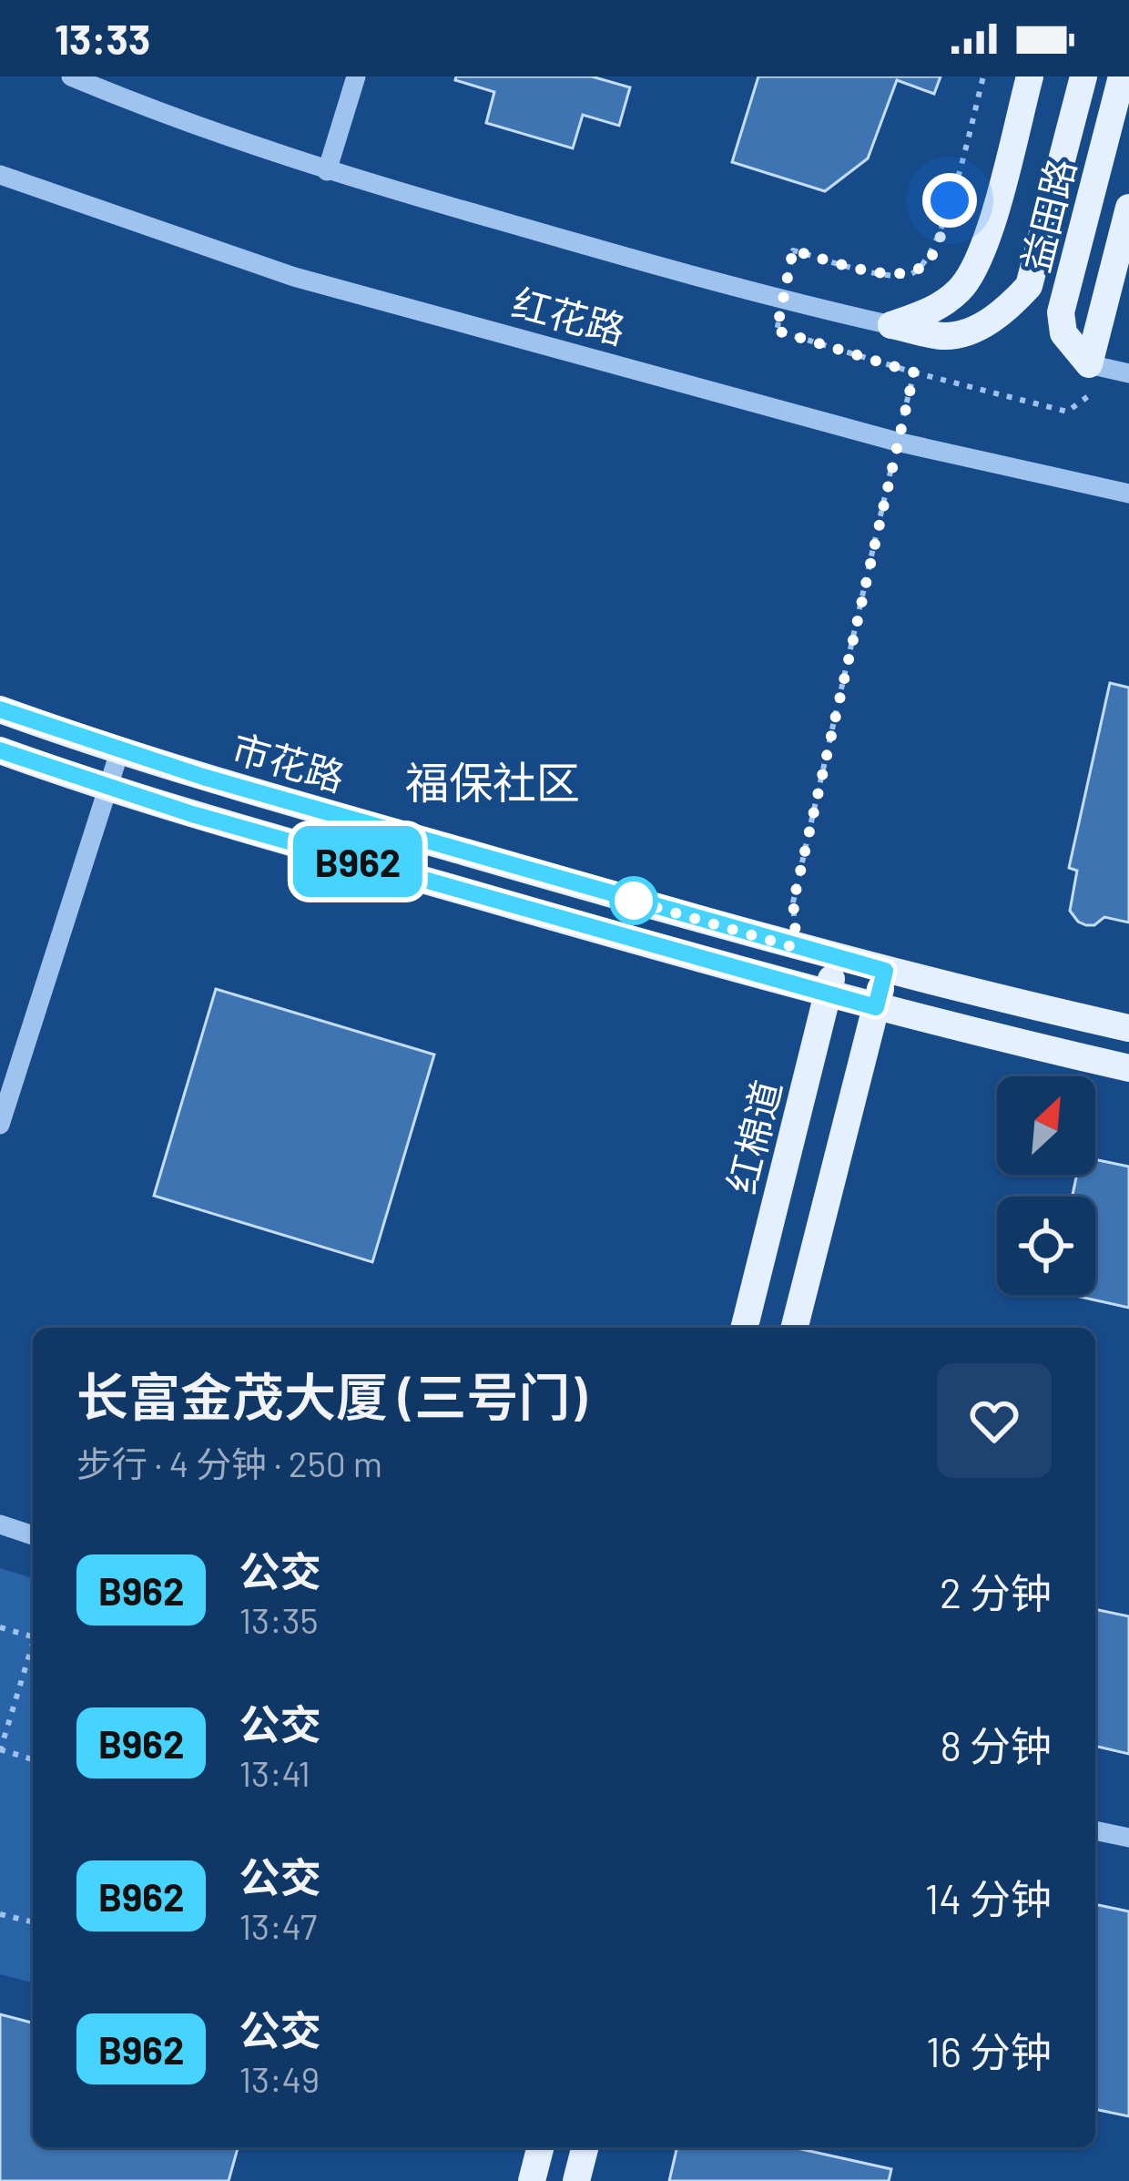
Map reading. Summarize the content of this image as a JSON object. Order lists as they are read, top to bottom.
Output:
{
  "streets": {
    "main road": ["益田路", "市花路", "红棉道"],
    "street": ["红花路"]
  },
  "crossings": [
    ["市花路", "红棉道"]
  ],
  "districts": ["福保社区"],
  "lines": ["bus line B962"],
  "north": "top right",
  "page": {
    "status": "13:33",
    "on_map": "B962",
    "heading": ["长富金茂大厦 (三号门)", "步行 · 4 分钟 · 250 m"],
    "list": [
      {
        "mark": "B962",
        "name": "公交",
        "note": "13:35",
        "value": "2 分钟"
      },
      {
        "mark": "B962",
        "name": "公交",
        "note": "13:41",
        "value": "8 分钟"
      },
      {
        "mark": "B962",
        "name": "公交",
        "note": "13:47",
        "value": "14 分钟"
      },
      {
        "mark": "B962",
        "name": "公交",
        "note": "13:49",
        "value": "16 分钟"
      }
    ]
  }
}
